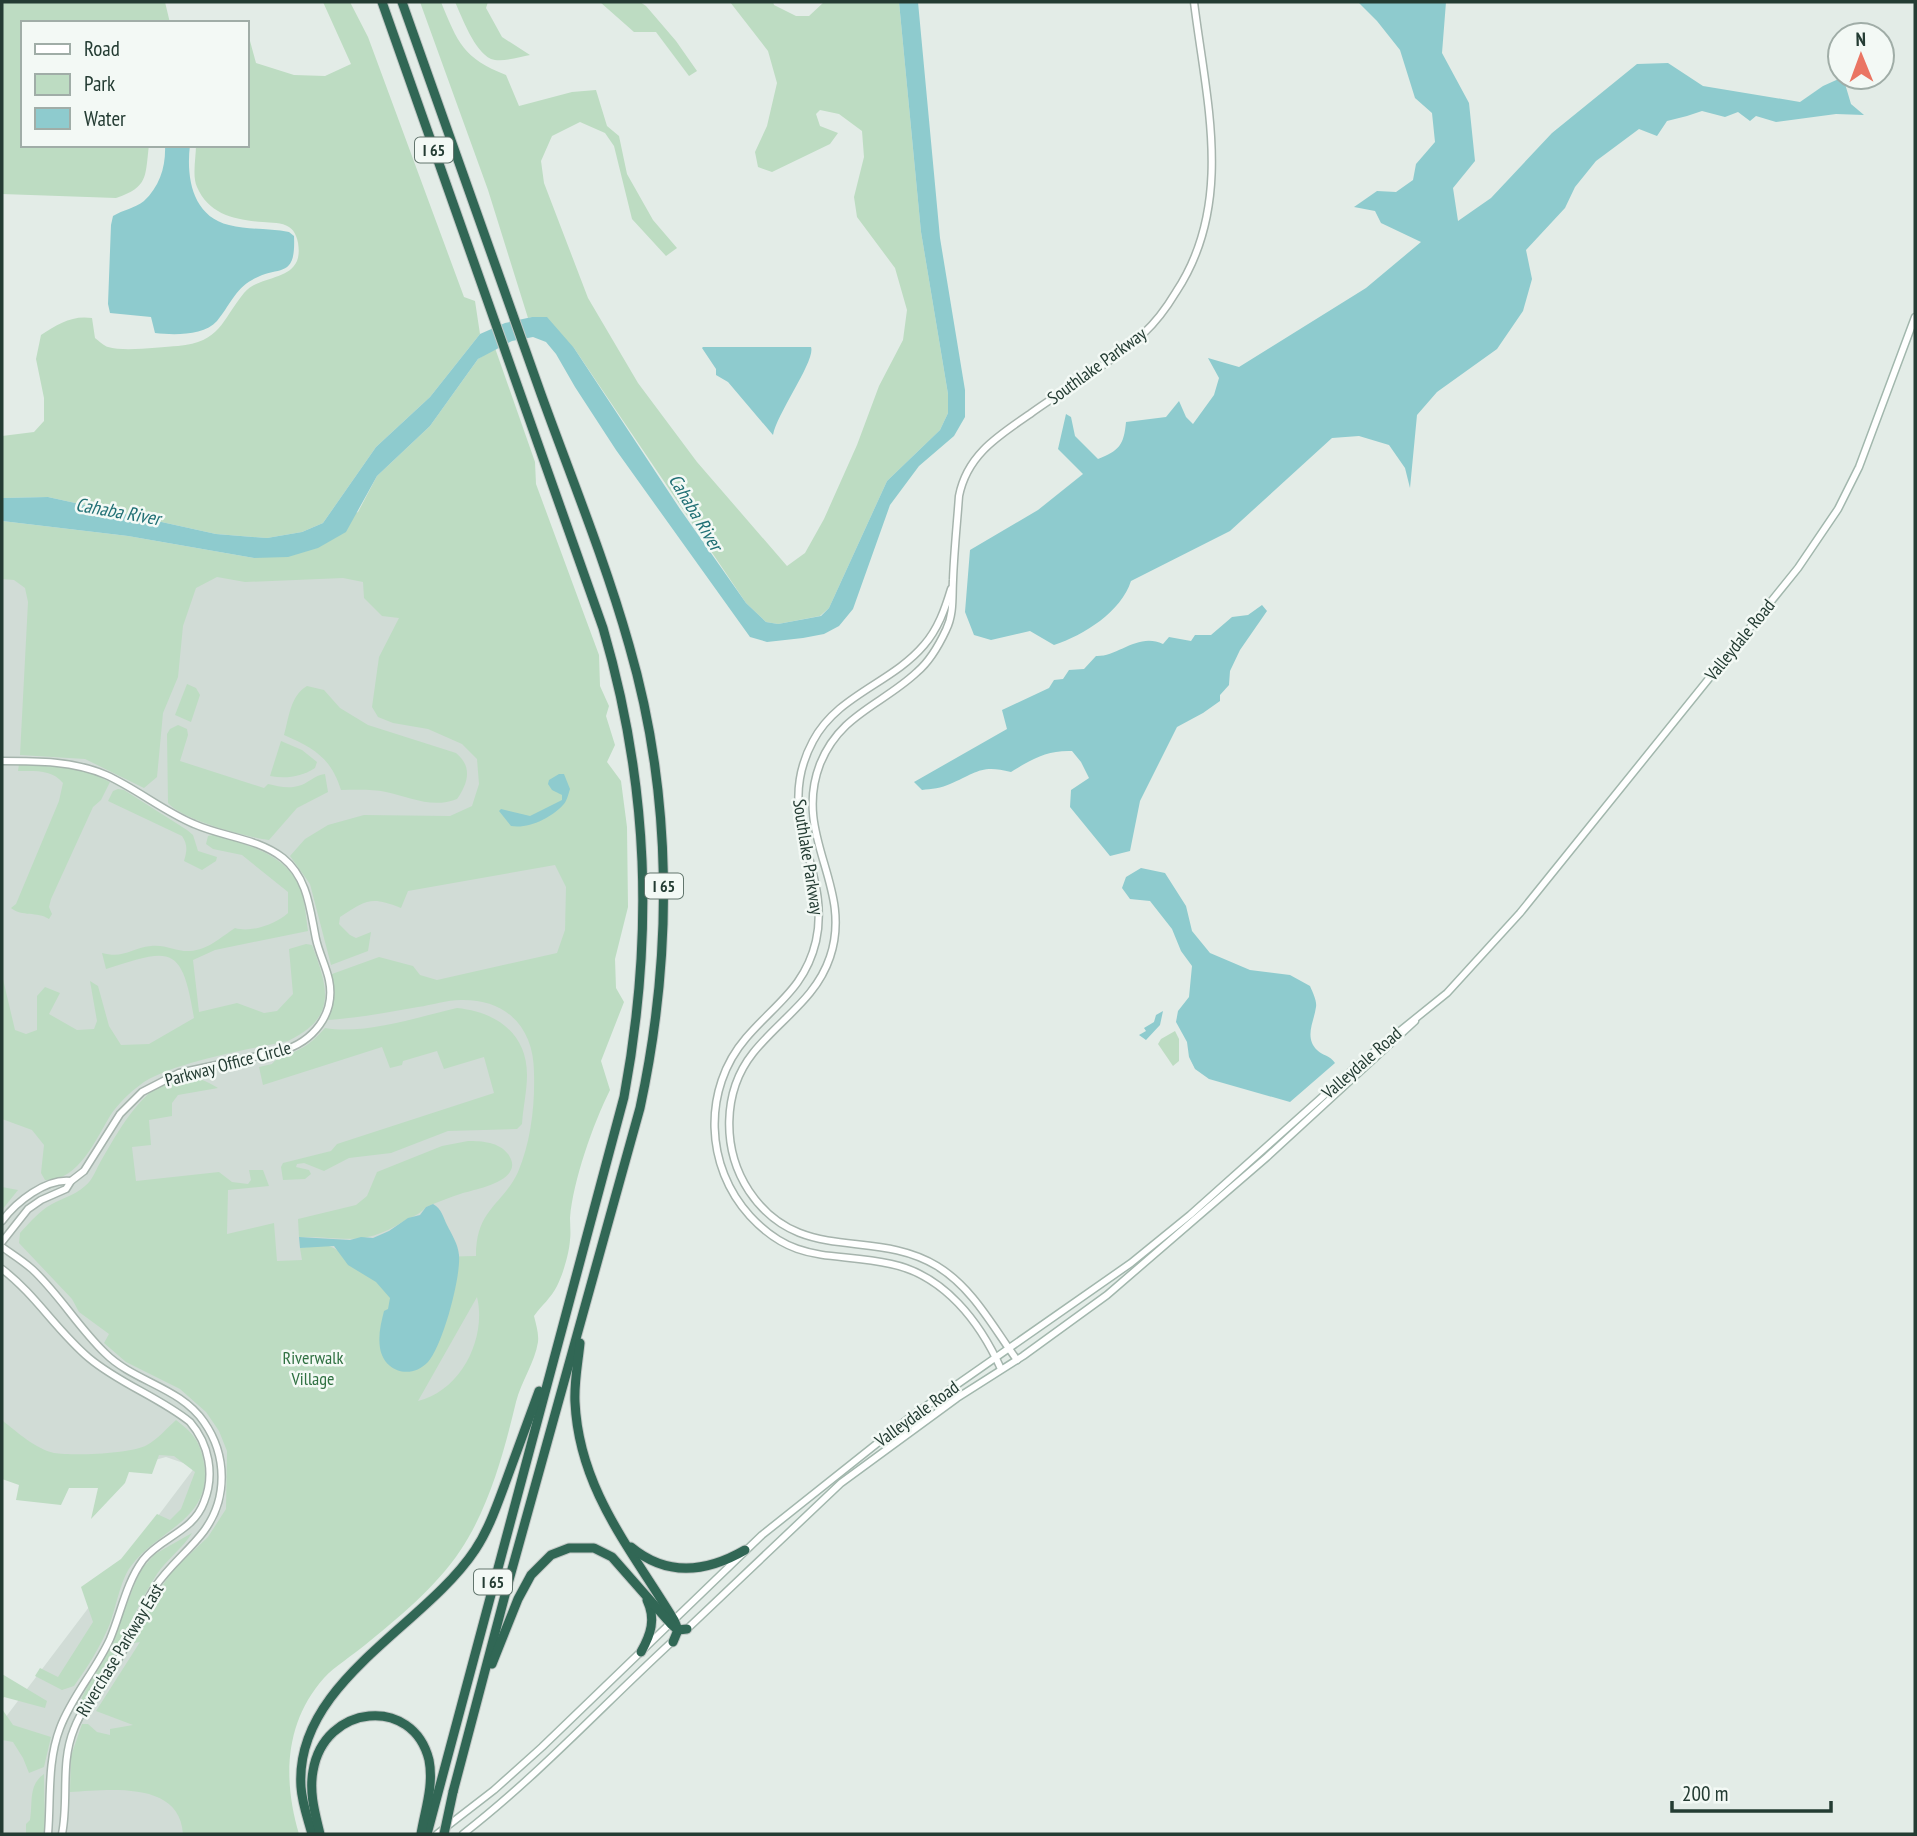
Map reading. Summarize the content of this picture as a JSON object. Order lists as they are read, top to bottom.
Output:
{
  "streets": {
    "highway": ["I 65"],
    "street": [
      "Southlake Parkway",
      "Valleydale Road",
      "Parkway Office Circle",
      "Riverchase Parkway East"
    ]
  },
  "crossings": [
    ["Southlake Parkway", "Valleydale Road"],
    ["Parkway Office Circle", "Riverchase Parkway East"]
  ],
  "water": ["Cahaba River"],
  "parks": ["Riverwalk Village"],
  "legend": ["Road", "Park", "Water"],
  "scale_bar": "200 m",
  "north": "top"
}
